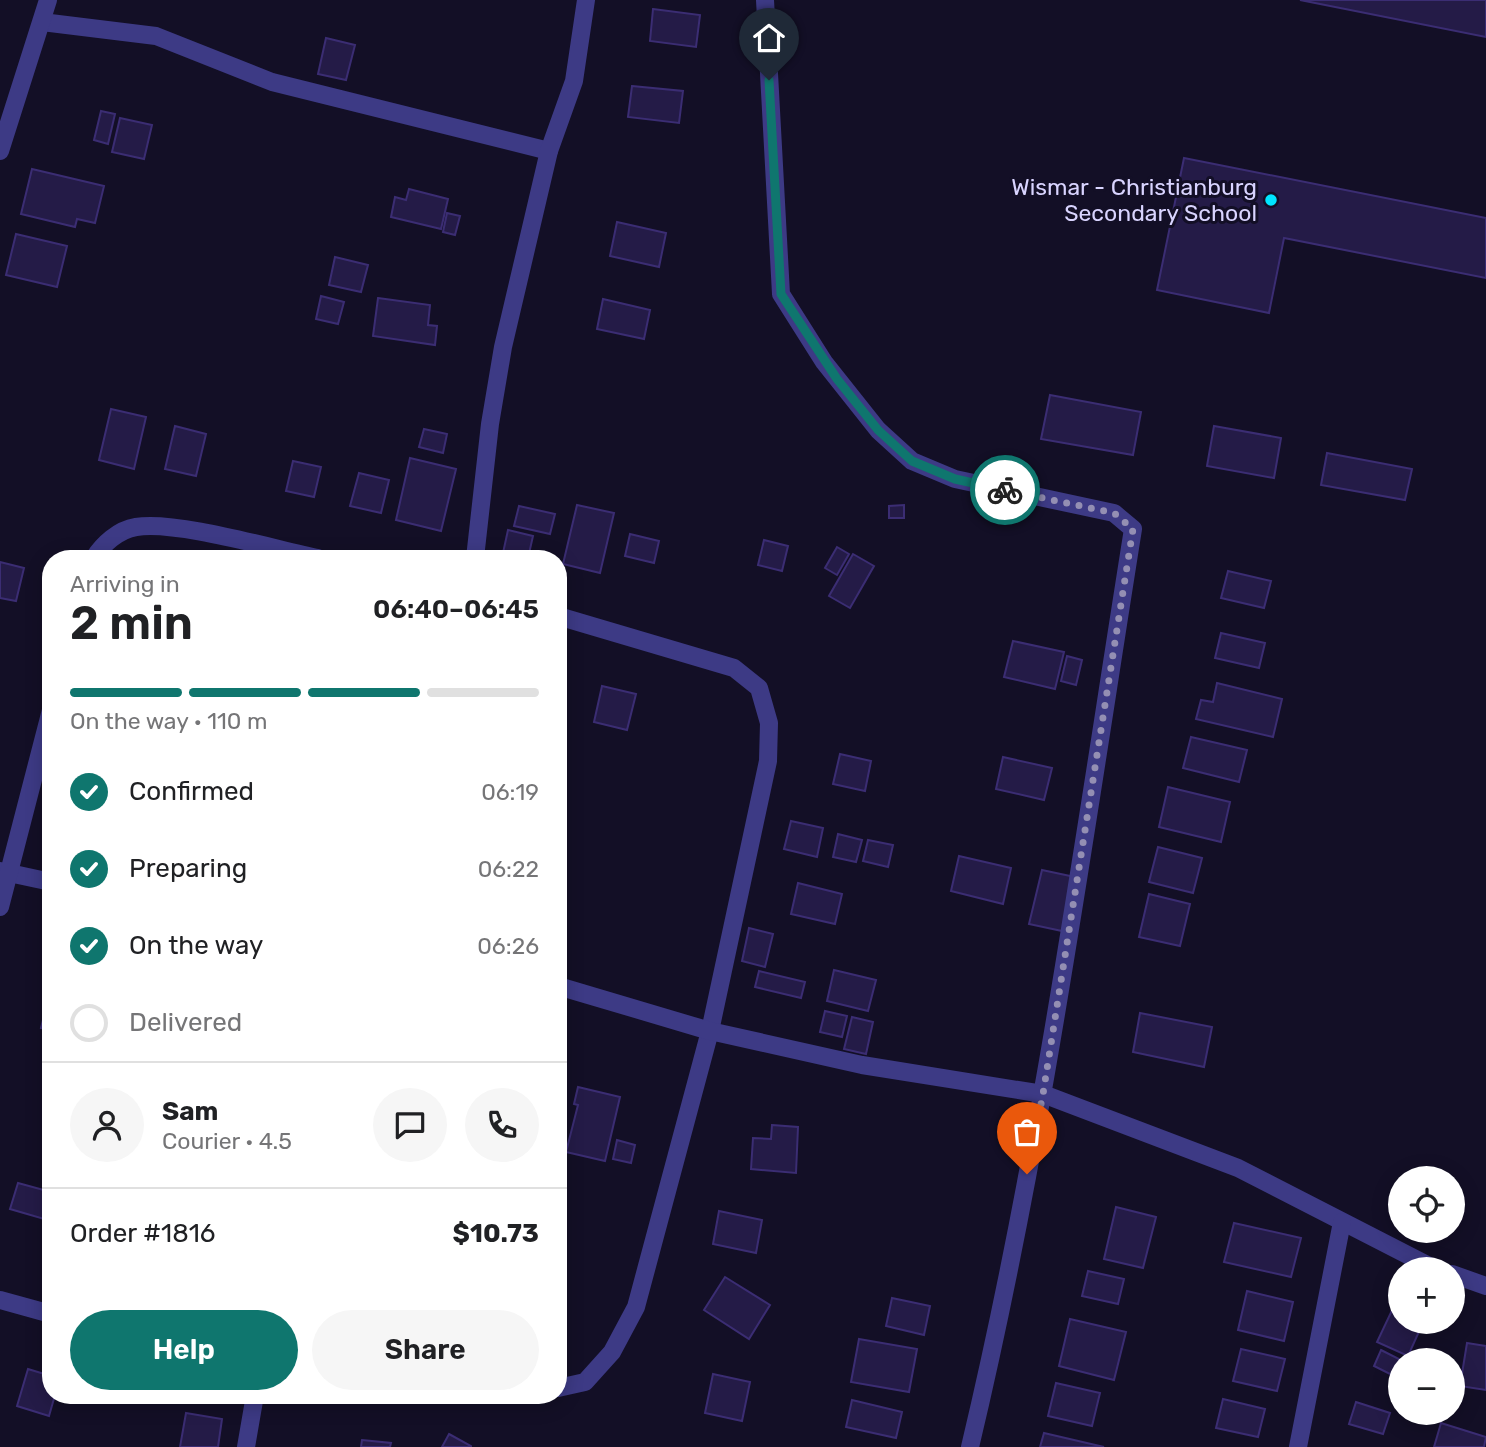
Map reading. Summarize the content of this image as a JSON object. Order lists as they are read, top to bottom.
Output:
{
  "places": ["Wismar - Christianburg Secondary School"],
  "page": {
    "heading": ["2 min", "Arriving in", "06:40–06:45"],
    "panel": [
      "Sam",
      "Courier · 4.5",
      "Order #1816",
      "$10.73"
    ],
    "bar": "On the way · 110 m",
    "list": [
      ["Confirmed", "06:19"],
      ["Preparing", "06:22"],
      ["On the way", "06:26"],
      "Delivered"
    ],
    "map_buttons": ["+", "−"],
    "buttons": ["Help", "Share"]
  }
}
